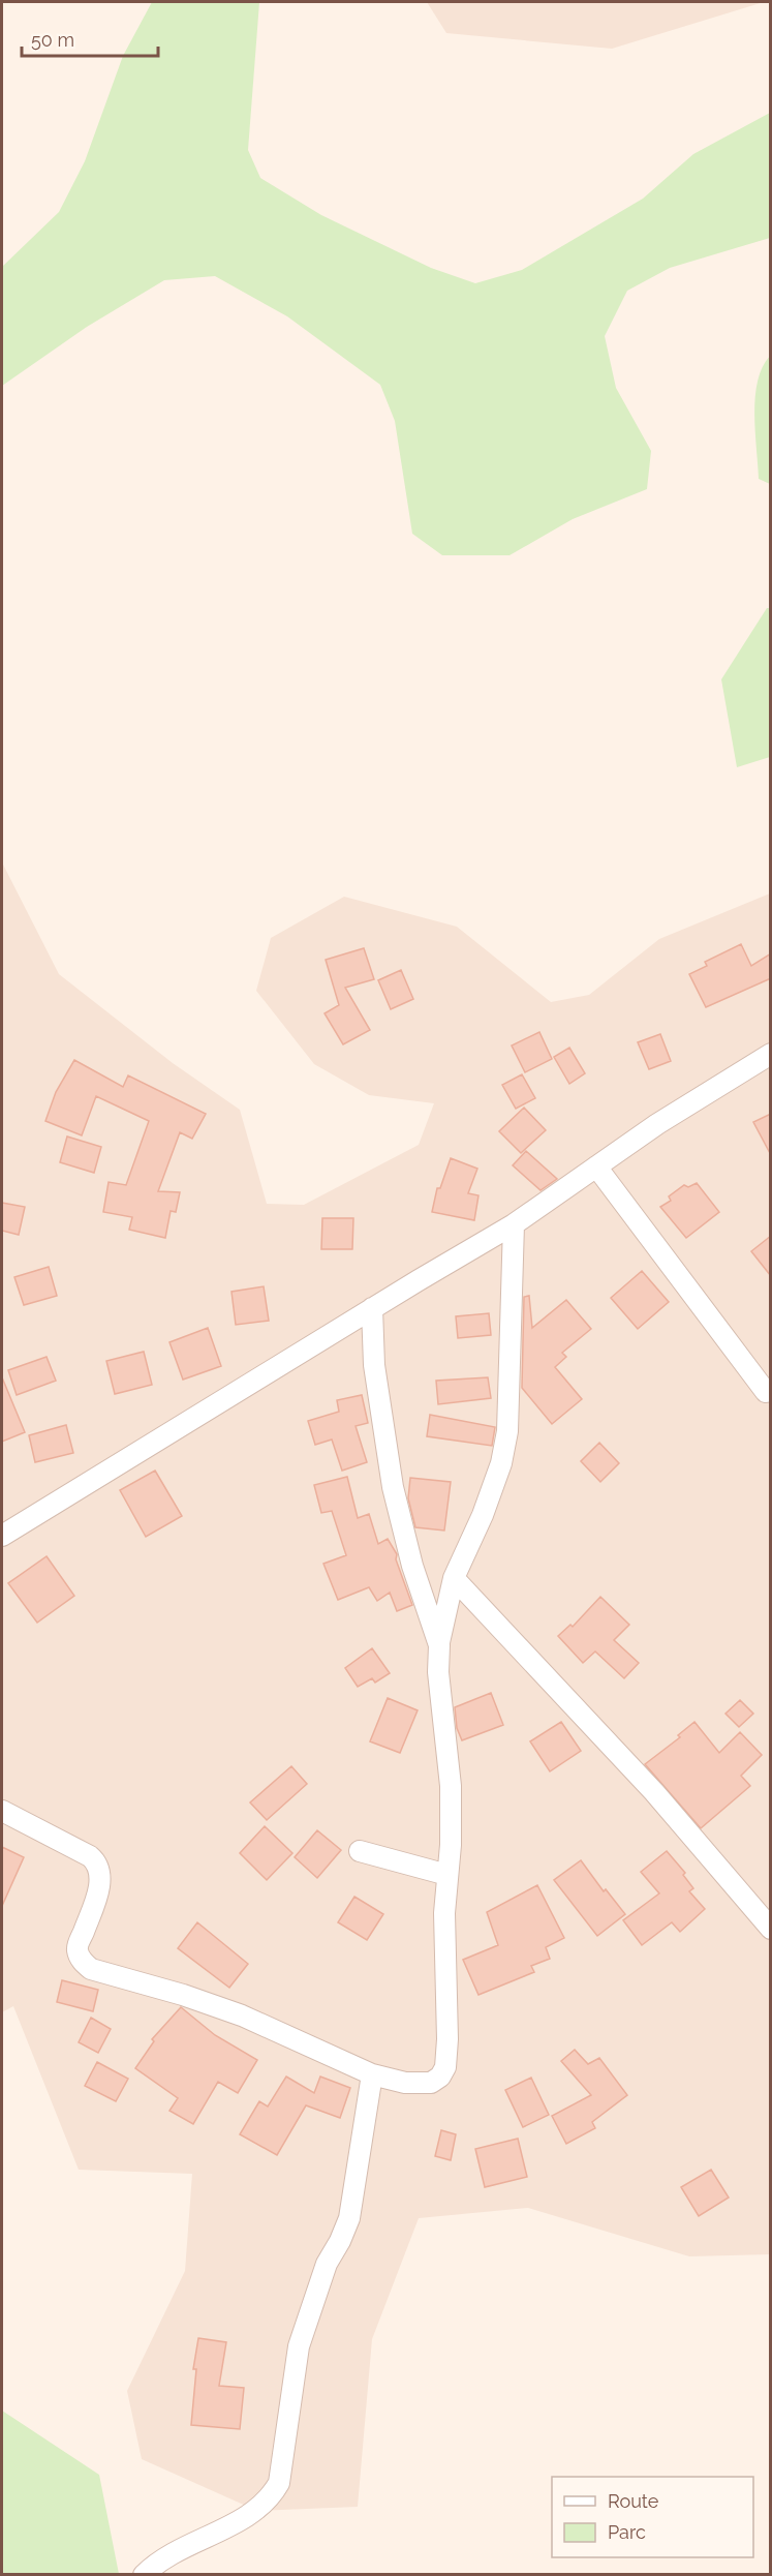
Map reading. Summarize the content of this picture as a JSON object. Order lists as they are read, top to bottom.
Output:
{
  "legend": ["Route", "Parc"],
  "scale_bar": "50 m"
}
